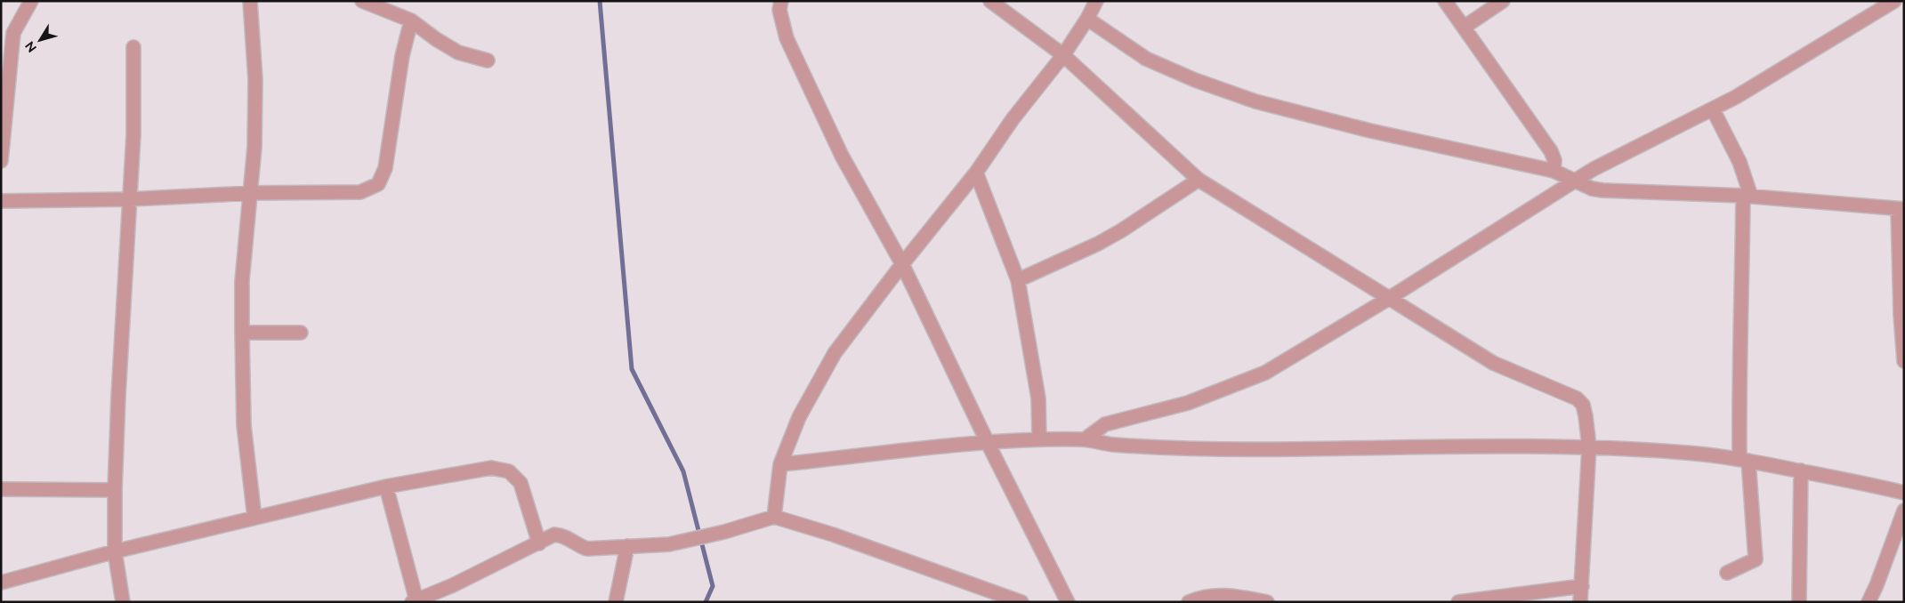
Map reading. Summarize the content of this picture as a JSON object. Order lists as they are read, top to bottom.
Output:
{
  "north": "bottom left"
}
